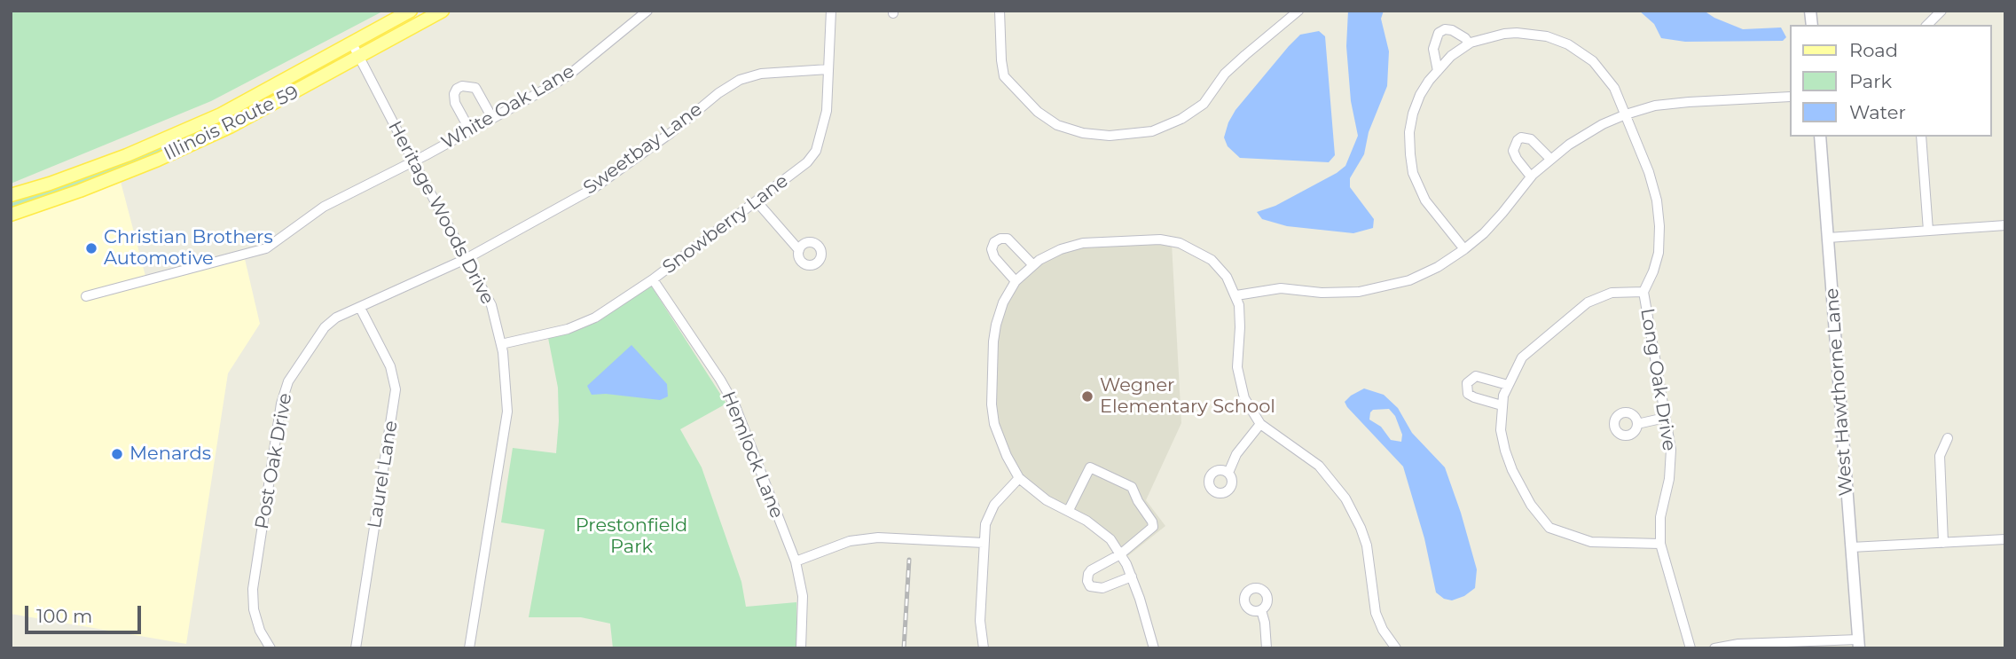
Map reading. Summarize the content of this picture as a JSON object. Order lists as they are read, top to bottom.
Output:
{
  "streets": {
    "main road": ["Illinois Route 59"],
    "street": [
      "White Oak Lane",
      "Sweetbay Lane",
      "Heritage Woods Drive",
      "Snowberry Lane",
      "Long Oak Drive",
      "West Hawthorne Lane",
      "Hemlock Lane",
      "Post Oak Drive",
      "Laurel Lane"
    ]
  },
  "crossings": [
    ["White Oak Lane", "Heritage Woods Drive"],
    ["Illinois Route 59", "Heritage Woods Drive"],
    ["Sweetbay Lane", "Heritage Woods Drive"],
    ["Sweetbay Lane", "Snowberry Lane"],
    ["Sweetbay Lane", "Post Oak Drive"],
    ["Heritage Woods Drive", "Snowberry Lane"],
    ["Heritage Woods Drive", "Post Oak Drive"],
    ["Snowberry Lane", "Hemlock Lane"],
    ["Post Oak Drive", "Laurel Lane"]
  ],
  "parks": ["Prestonfield Park"],
  "places": ["Christian Brothers Automotive", "Wegner Elementary School", "Menards"],
  "legend": ["Road", "Park", "Water"],
  "scale_bar": "100 m"
}
